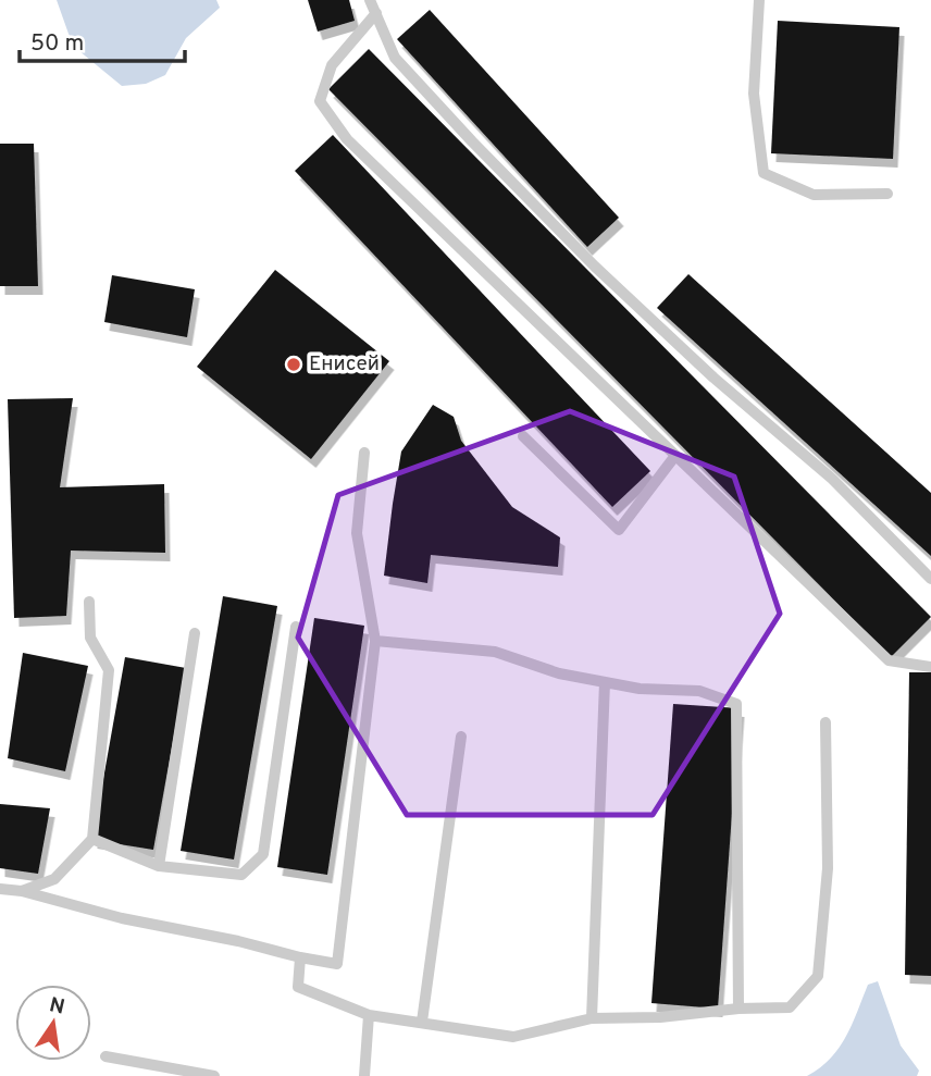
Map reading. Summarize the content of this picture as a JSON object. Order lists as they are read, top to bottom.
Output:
{
  "places": ["Енисей"],
  "scale_bar": "50 m",
  "north": "top"
}
